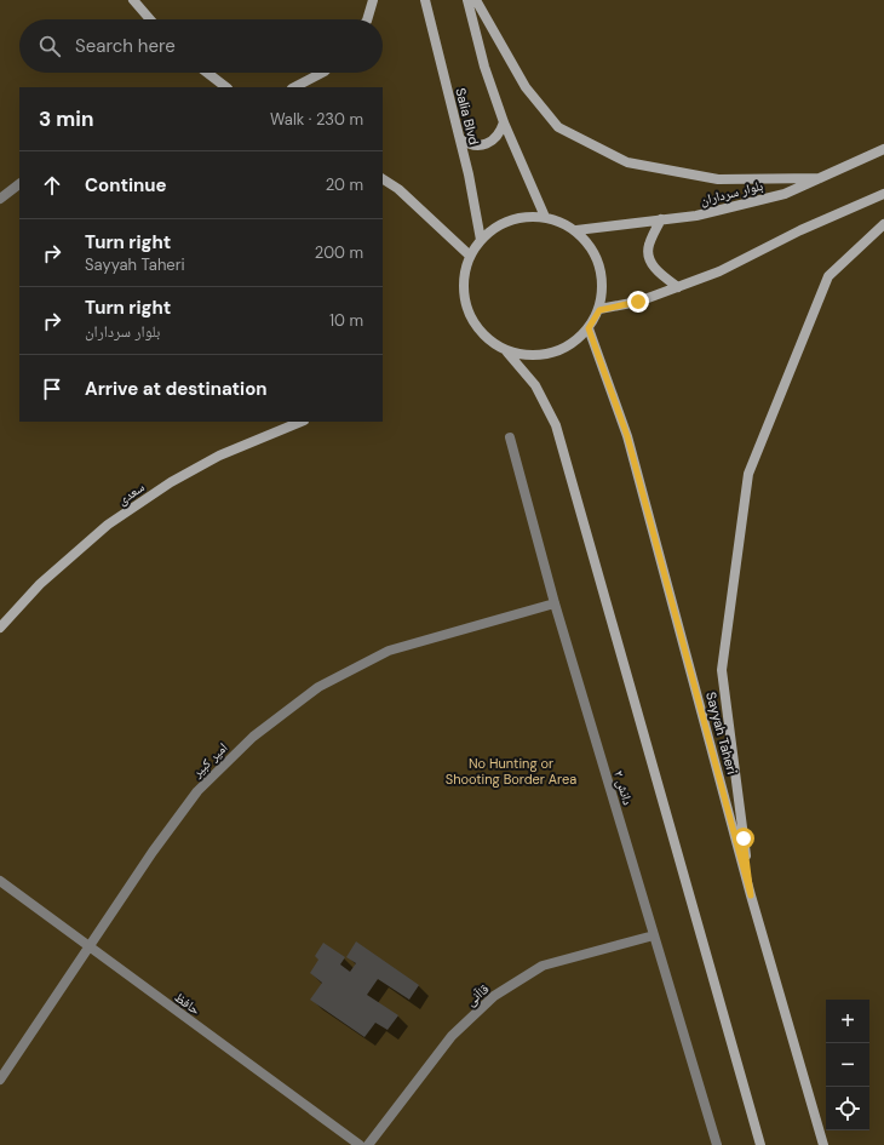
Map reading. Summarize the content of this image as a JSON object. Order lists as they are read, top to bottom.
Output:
{
  "streets": {
    "main road": [
      "Salia Blvd",
      "بلوار سرداران",
      "سعدی",
      "Sayyah Taheri"
    ],
    "street": [
      "امیر کبیر",
      "دانش ۲",
      "قاآنی",
      "حافظ"
    ]
  },
  "crossings": [
    ["Salia Blvd", "بلوار سرداران"],
    ["Salia Blvd", "Sayyah Taheri"],
    ["بلوار سرداران", "Sayyah Taheri"],
    ["امیر کبیر", "دانش ۲"],
    ["امیر کبیر", "حافظ"],
    ["دانش ۲", "قاآنی"]
  ],
  "parks": ["No Hunting or Shooting Border Area"],
  "page": {
    "search": "Search here",
    "heading": ["3 min", "Walk · 230 m"],
    "list": [
      ["Continue", "20 m"],
      ["Turn right", "Sayyah Taheri", "200 m"],
      ["Turn right", "بلوار سرداران", "10 m"],
      "Arrive at destination"
    ],
    "map_buttons": ["+", "−"]
  }
}
